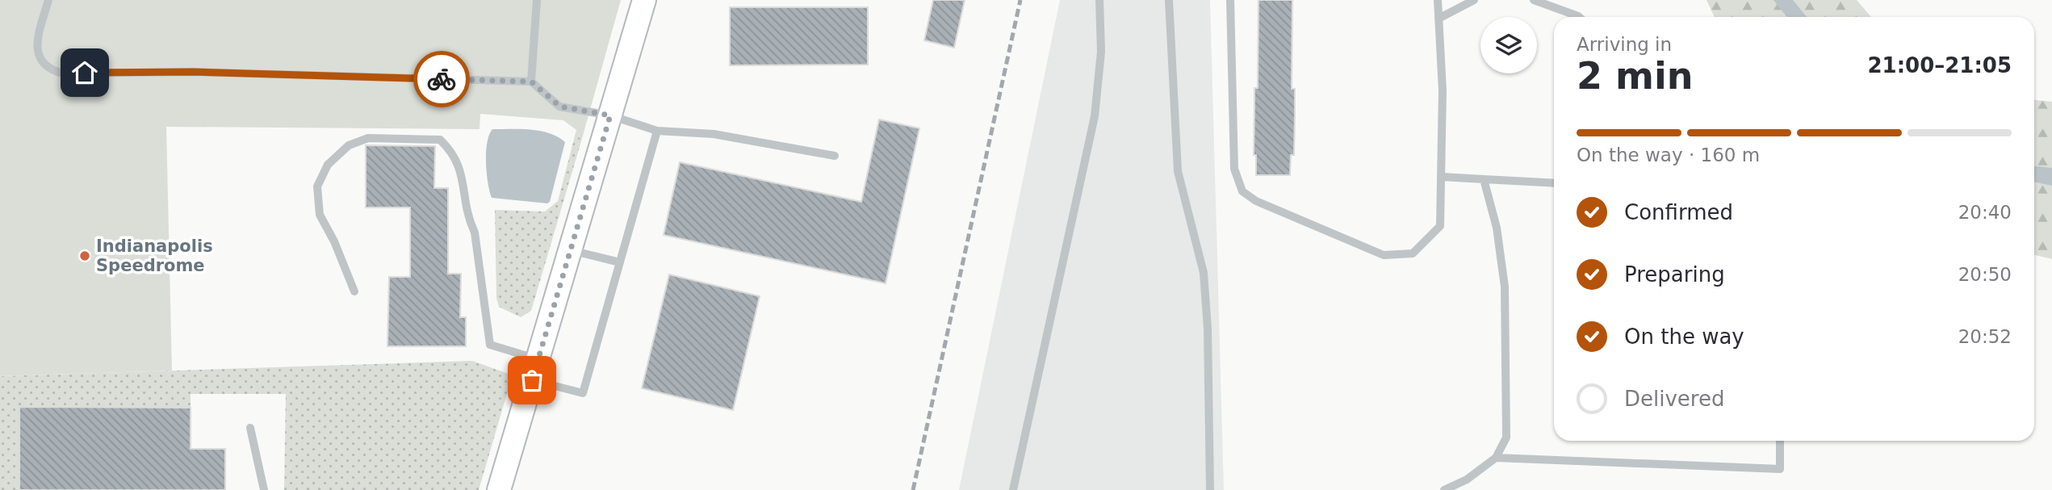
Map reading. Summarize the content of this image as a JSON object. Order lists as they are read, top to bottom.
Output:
{
  "places": ["Indianapolis Speedrome"],
  "page": {
    "heading": ["2 min", "Arriving in", "21:00–21:05"],
    "bar": "On the way · 160 m",
    "list": [
      ["Confirmed", "20:40"],
      ["Preparing", "20:50"],
      ["On the way", "20:52"],
      "Delivered"
    ]
  }
}
